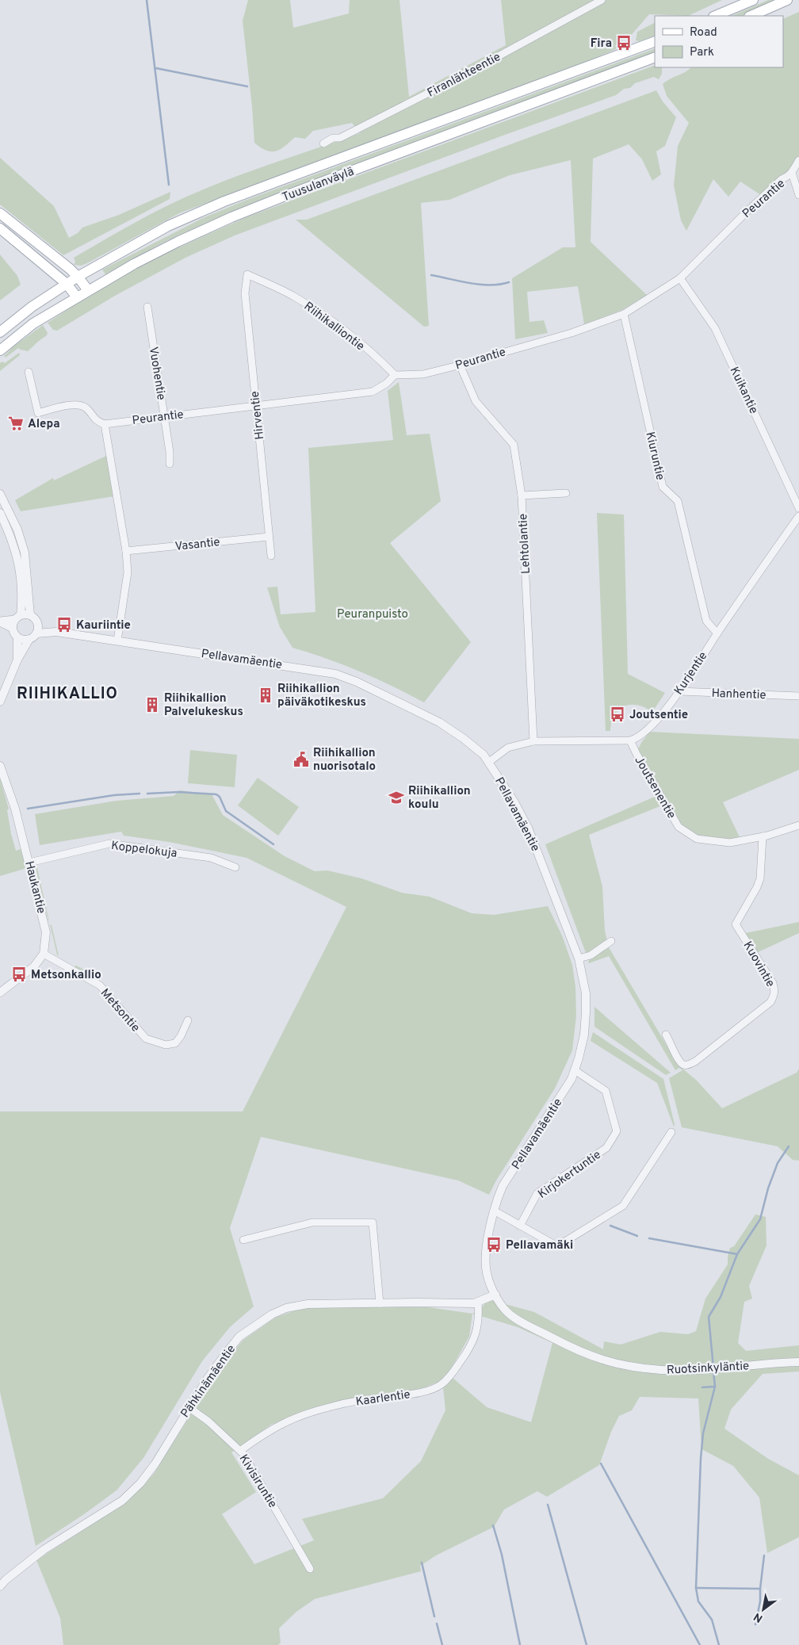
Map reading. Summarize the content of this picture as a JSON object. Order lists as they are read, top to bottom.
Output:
{
  "streets": {
    "main road": ["Tuusulanväylä"],
    "street": [
      "Firanlähteentie",
      "Peurantie",
      "Riihikalliontie",
      "Vuohentie",
      "Kuikantie",
      "Hirventie",
      "Kiuruntie",
      "Vasantie",
      "Lehtolantie",
      "Pellavamäentie",
      "Kurjentie",
      "Hanhentie",
      "Joutsenentie",
      "Koppelokuja",
      "Haukantie",
      "Kuovintie",
      "Metsontie",
      "Kirjokertuntie",
      "Ruotsinkyläntie",
      "Pähkinämäentie",
      "Kaarlentie",
      "Kivisiruntie"
    ]
  },
  "crossings": [
    ["Peurantie", "Riihikalliontie"],
    ["Peurantie", "Vuohentie"],
    ["Peurantie", "Kuikantie"],
    ["Peurantie", "Hirventie"],
    ["Peurantie", "Kiuruntie"],
    ["Peurantie", "Lehtolantie"],
    ["Riihikalliontie", "Hirventie"],
    ["Hirventie", "Vasantie"],
    ["Kiuruntie", "Kurjentie"],
    ["Pellavamäentie", "Kirjokertuntie"],
    ["Pellavamäentie", "Ruotsinkyläntie"],
    ["Pellavamäentie", "Pähkinämäentie"],
    ["Kurjentie", "Hanhentie"],
    ["Kurjentie", "Joutsenentie"],
    ["Joutsenentie", "Kuovintie"],
    ["Koppelokuja", "Haukantie"],
    ["Haukantie", "Metsontie"],
    ["Ruotsinkyläntie", "Pähkinämäentie"],
    ["Pähkinämäentie", "Kaarlentie"],
    ["Pähkinämäentie", "Kivisiruntie"],
    ["Kaarlentie", "Kivisiruntie"]
  ],
  "districts": ["RIIHIKALLIO"],
  "parks": ["Peuranpuisto"],
  "places": {
    "bus stop": [
      "Fira",
      "Kauriintie",
      "Joutsentie",
      "Metsonkallio",
      "Pellavamäki"
    ],
    "supermarket": ["Alepa"],
    "building": ["Riihikallion päiväkotikeskus", "Riihikallion Palvelukeskus"],
    "public building": ["Riihikallion nuorisotalo"],
    "school or university": ["Riihikallion koulu"]
  },
  "legend": ["Road", "Park"],
  "north": "bottom left"
}
